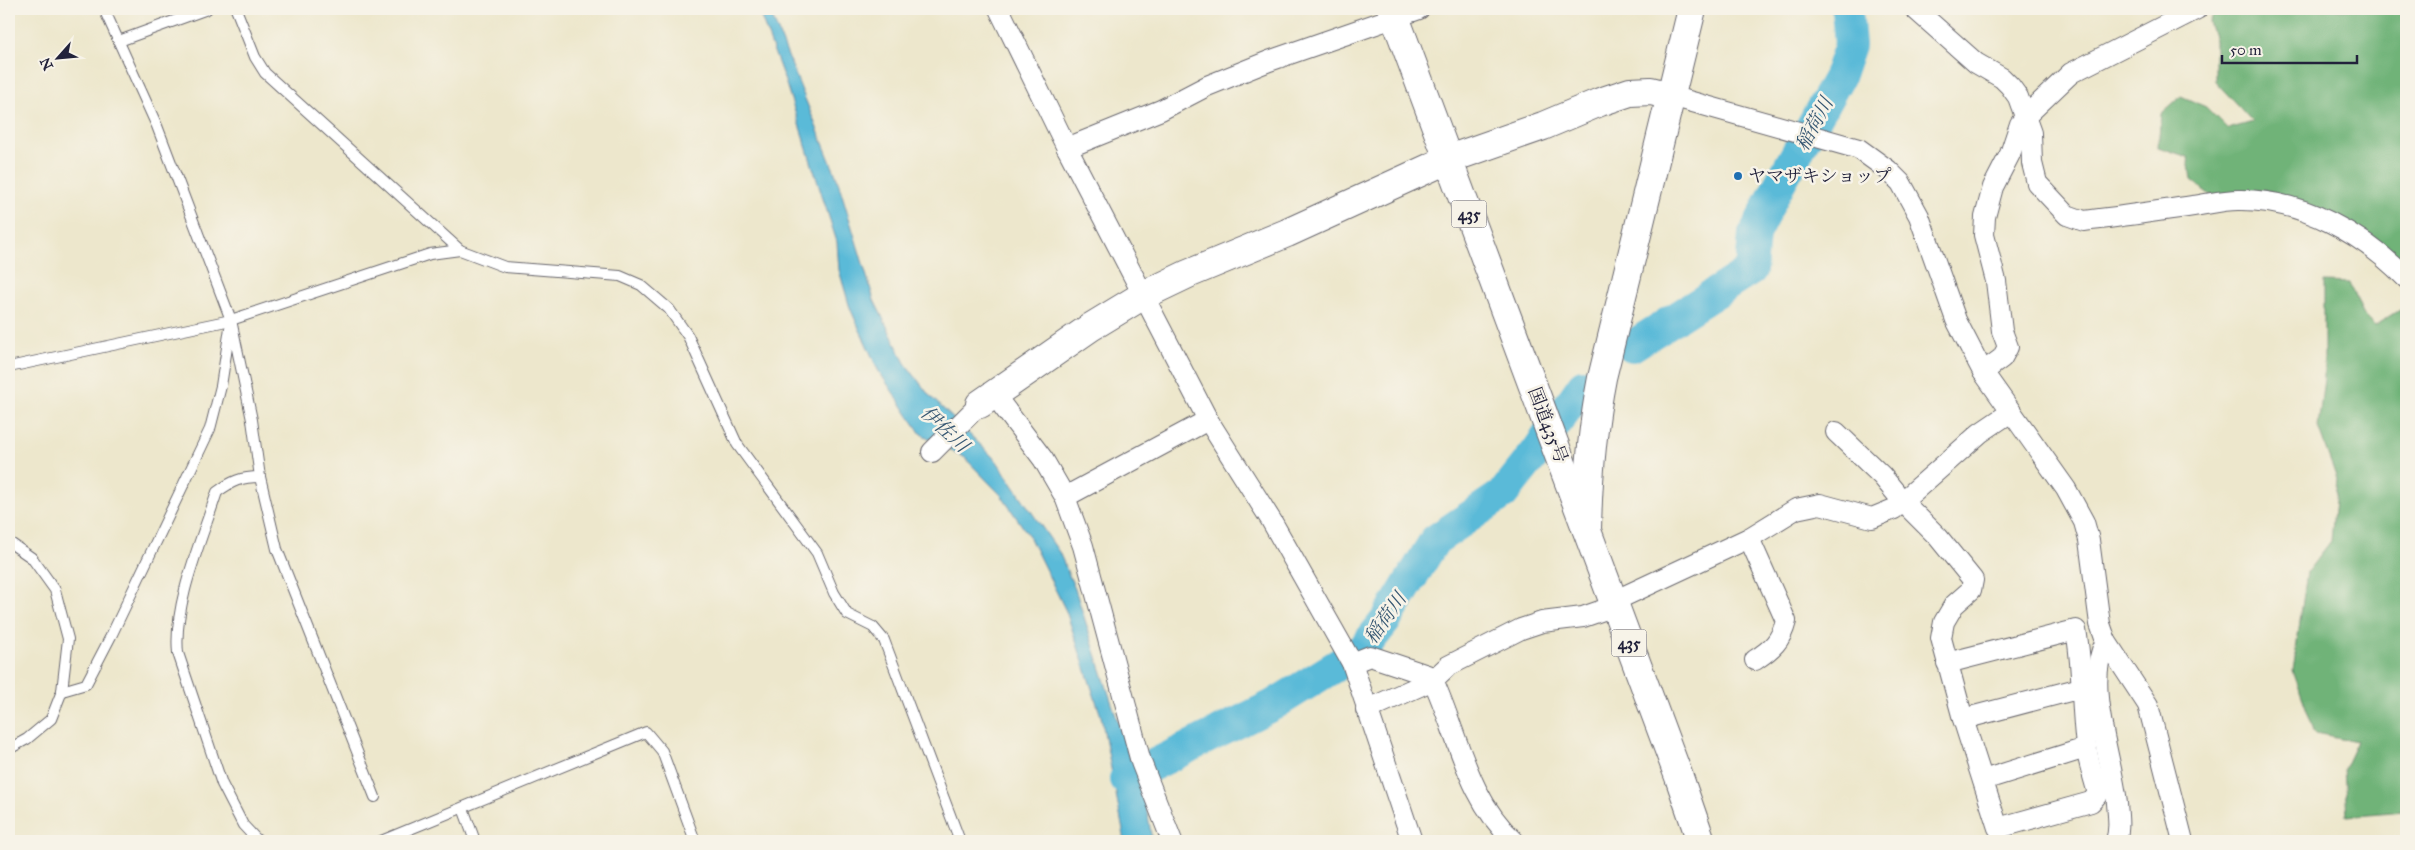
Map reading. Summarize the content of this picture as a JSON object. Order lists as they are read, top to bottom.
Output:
{
  "streets": {
    "main road": ["435", "国道435号"]
  },
  "water": ["稲荷川", "伊佐川"],
  "places": ["ヤマザキショップ"],
  "scale_bar": "50 m",
  "north": "bottom left"
}
